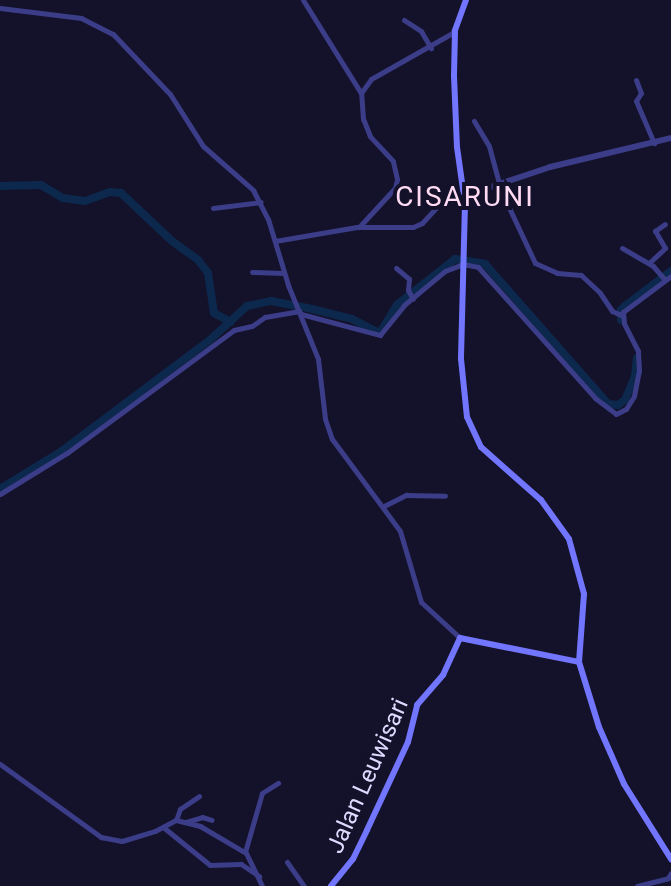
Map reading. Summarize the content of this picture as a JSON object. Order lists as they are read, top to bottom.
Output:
{
  "streets": {
    "main road": ["Jalan Leuwisari"]
  },
  "districts": ["CISARUNI"]
}
